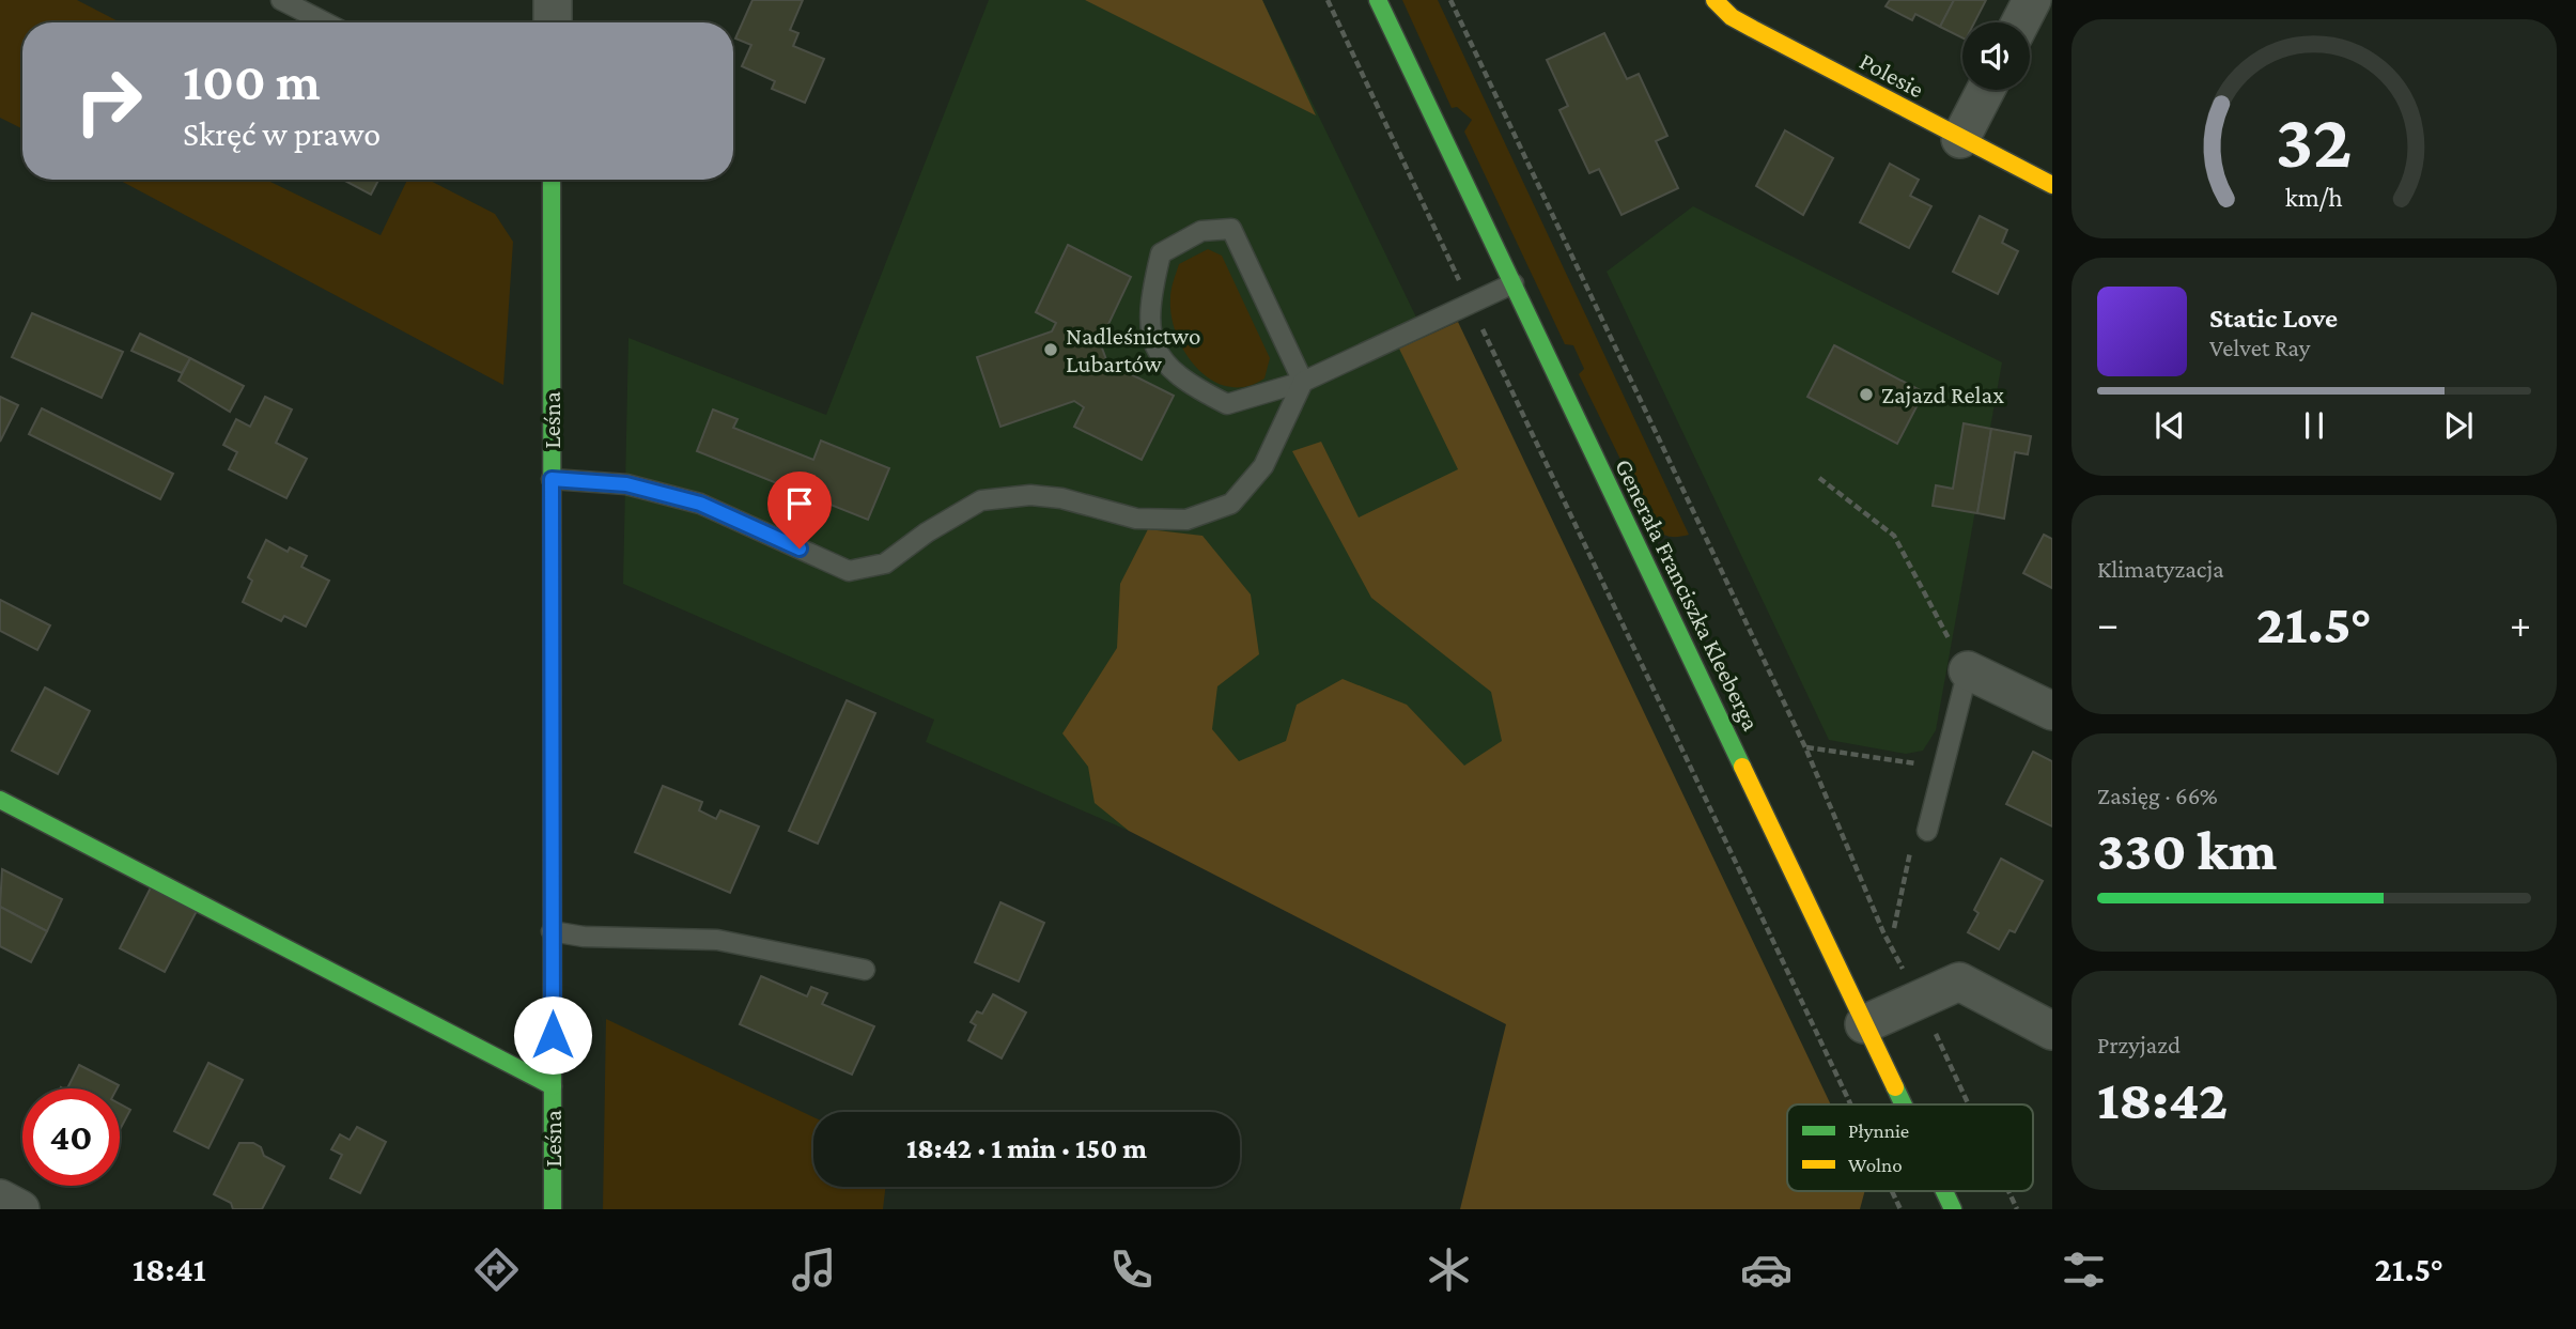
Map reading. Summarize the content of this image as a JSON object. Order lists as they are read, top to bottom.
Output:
{
  "streets": {
    "street": ["Polesie", "Leśna", "Generała Franciszka Kleeberga"]
  },
  "places": ["Nadleśnictwo Lubartów", "Zajazd Relax"],
  "legend": ["Płynnie", "Wolno"],
  "page": {
    "turn": ["100 m", "Skręć w prawo"],
    "song": ["Static Love", "Velvet Ray"],
    "tile": [
      "Klimatyzacja",
      ["Zasięg · 66%", "330 km"],
      ["Przyjazd", "18:42"]
    ],
    "heat": ["−", "21.5°", "+"],
    "limit": "40",
    "trip": "18:42 · 1 min · 150 m",
    "tabs": ["18:41", "21.5°"],
    "gauge": ["32", "km/h"]
  }
}
